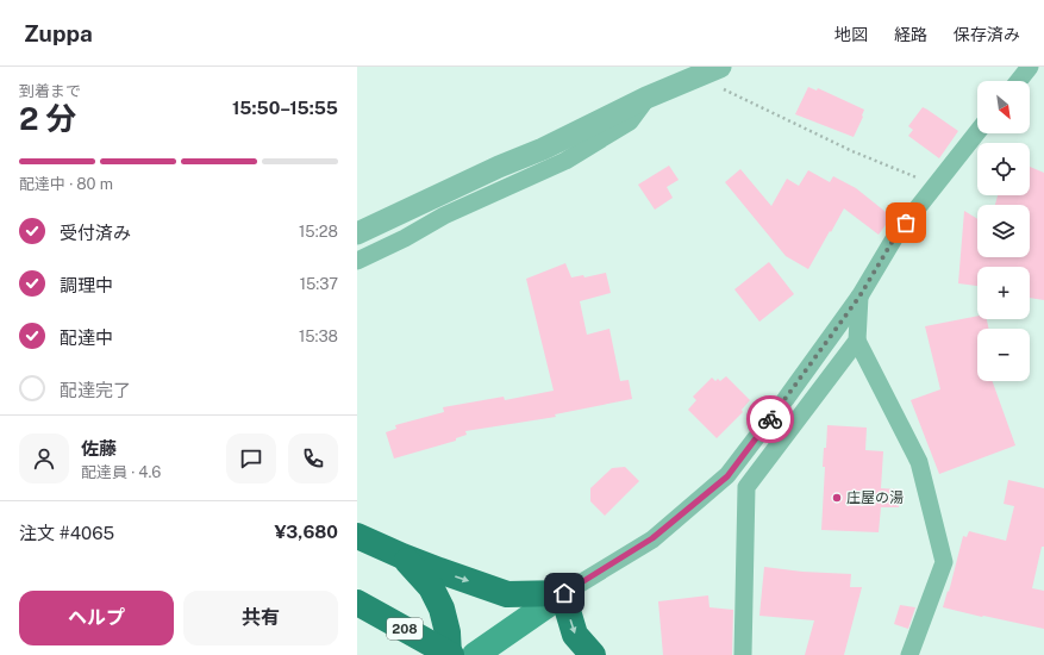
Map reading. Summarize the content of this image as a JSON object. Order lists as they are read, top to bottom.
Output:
{
  "streets": {
    "highway": ["208"]
  },
  "places": ["庄屋の湯"],
  "north": "bottom right",
  "page": {
    "header": "Zuppa",
    "nav": ["地図", "経路", "保存済み"],
    "heading": ["2 分", "到着まで", "15:50–15:55"],
    "panel": [
      "佐藤",
      "配達員 · 4.6",
      "注文 #4065",
      "¥3,680"
    ],
    "map_buttons": ["+", "−"],
    "bar": "配達中 · 80 m",
    "list": [
      ["受付済み", "15:28"],
      ["調理中", "15:37"],
      ["配達中", "15:38"],
      "配達完了"
    ],
    "buttons": ["ヘルプ", "共有"]
  }
}
